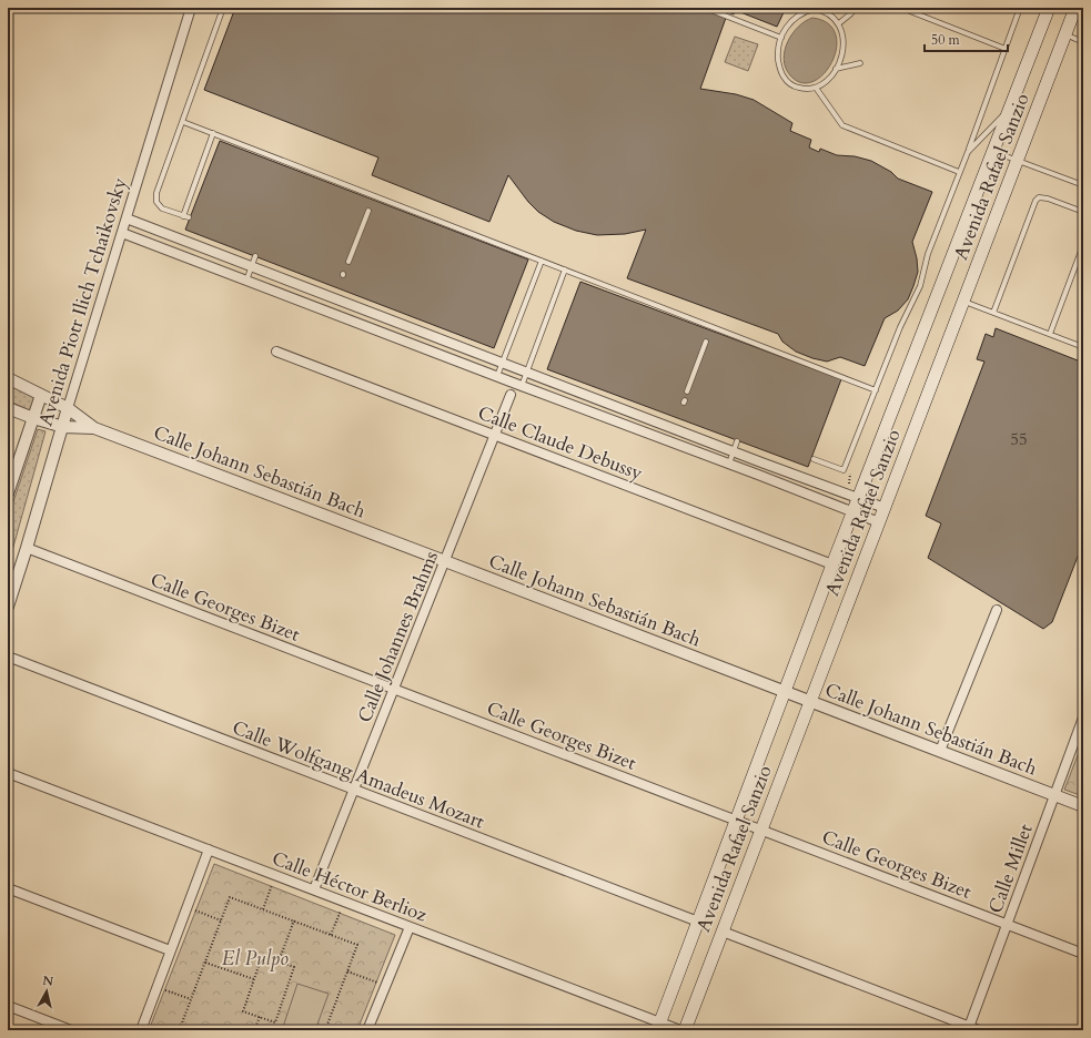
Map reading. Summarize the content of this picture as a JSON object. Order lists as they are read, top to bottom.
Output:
{
  "streets": {
    "main road": ["Avenida Rafael Sanzio"],
    "street": [
      "Avenida Piotr Ilich Tchaikovsky",
      "Calle Claude Debussy",
      "Calle Johann Sebastián Bach",
      "Calle Georges Bizet",
      "Calle Johannes Brahms",
      "Calle Wolfgang Amadeus Mozart",
      "Calle Millet",
      "Calle Héctor Berlioz"
    ]
  },
  "crossings": [
    ["Avenida Rafael Sanzio", "Calle Claude Debussy"],
    ["Avenida Rafael Sanzio", "Calle Johann Sebastián Bach"],
    ["Avenida Rafael Sanzio", "Calle Georges Bizet"],
    ["Avenida Rafael Sanzio", "Calle Wolfgang Amadeus Mozart"],
    ["Avenida Rafael Sanzio", "Calle Héctor Berlioz"],
    ["Avenida Piotr Ilich Tchaikovsky", "Calle Johann Sebastián Bach"],
    ["Avenida Piotr Ilich Tchaikovsky", "Calle Georges Bizet"],
    ["Calle Claude Debussy", "Calle Johannes Brahms"],
    ["Calle Johann Sebastián Bach", "Calle Johannes Brahms"],
    ["Calle Johann Sebastián Bach", "Calle Millet"],
    ["Calle Georges Bizet", "Calle Johannes Brahms"],
    ["Calle Georges Bizet", "Calle Millet"],
    ["Calle Johannes Brahms", "Calle Wolfgang Amadeus Mozart"],
    ["Calle Johannes Brahms", "Calle Héctor Berlioz"]
  ],
  "parks": ["El Pulpo"],
  "house_numbers": ["55"],
  "scale_bar": "50 m",
  "north": "top"
}
